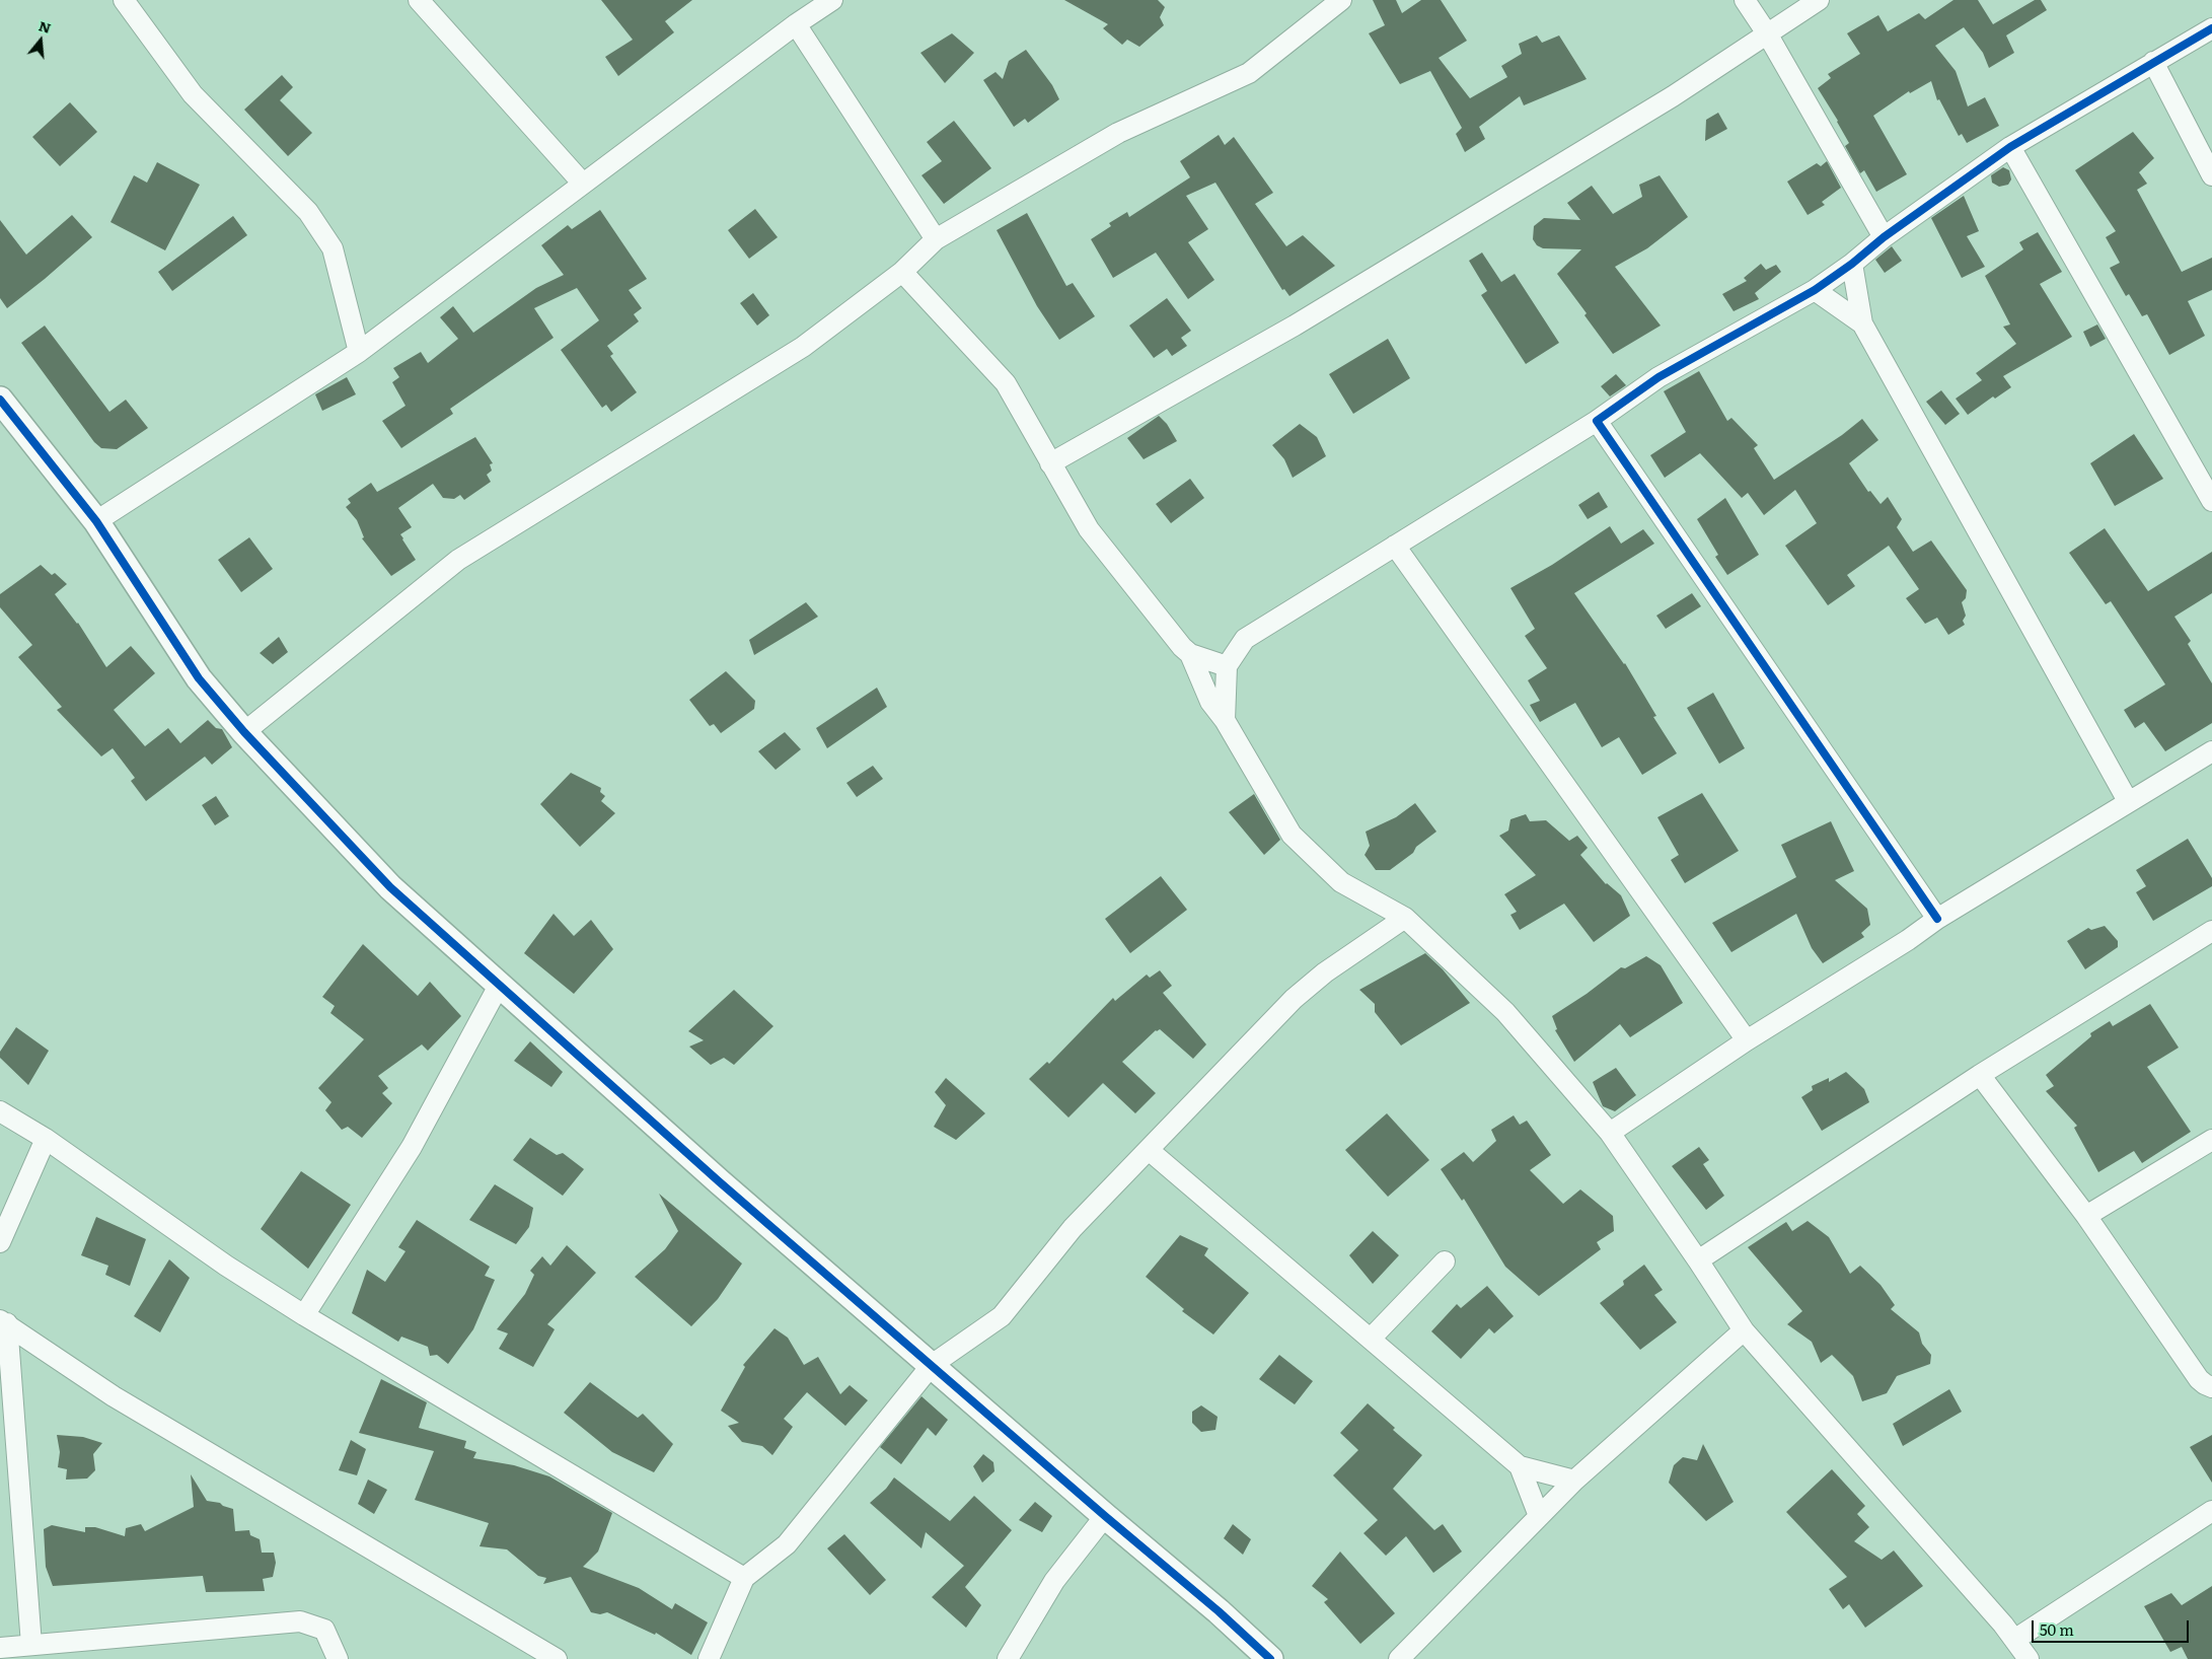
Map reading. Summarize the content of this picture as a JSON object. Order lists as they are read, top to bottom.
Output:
{
  "scale_bar": "50 m",
  "north": "top"
}
